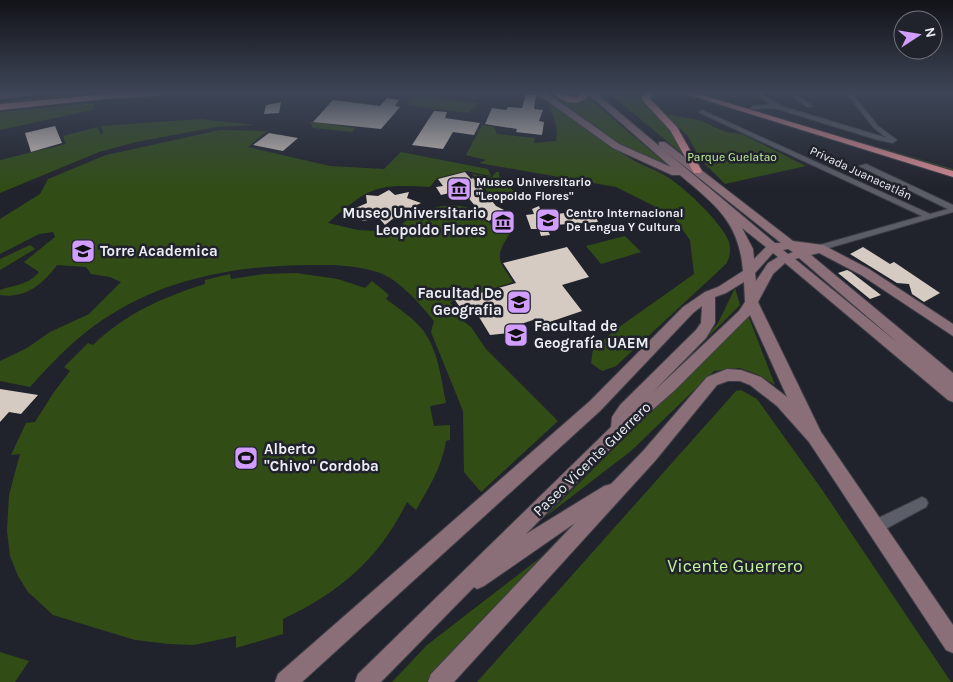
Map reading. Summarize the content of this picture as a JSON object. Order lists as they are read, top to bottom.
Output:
{
  "streets": {
    "main road": ["Paseo Vicente Guerrero"],
    "street": ["Privada Juanacatlán"]
  },
  "parks": ["Parque Guelatao", "Vicente Guerrero"],
  "places": {
    "museum": ["Museo Universitario \"Leopoldo Flores\"", "Museo Universitario Leopoldo Flores"],
    "school or university": [
      "Centro Internacional De Lengua Y Cultura",
      "Torre Academica",
      "Facultad De Geografia",
      "Facultad de Geografía UAEM"
    ],
    "sports": ["Alberto \"Chivo\" Cordoba"]
  },
  "north": "right"
}
